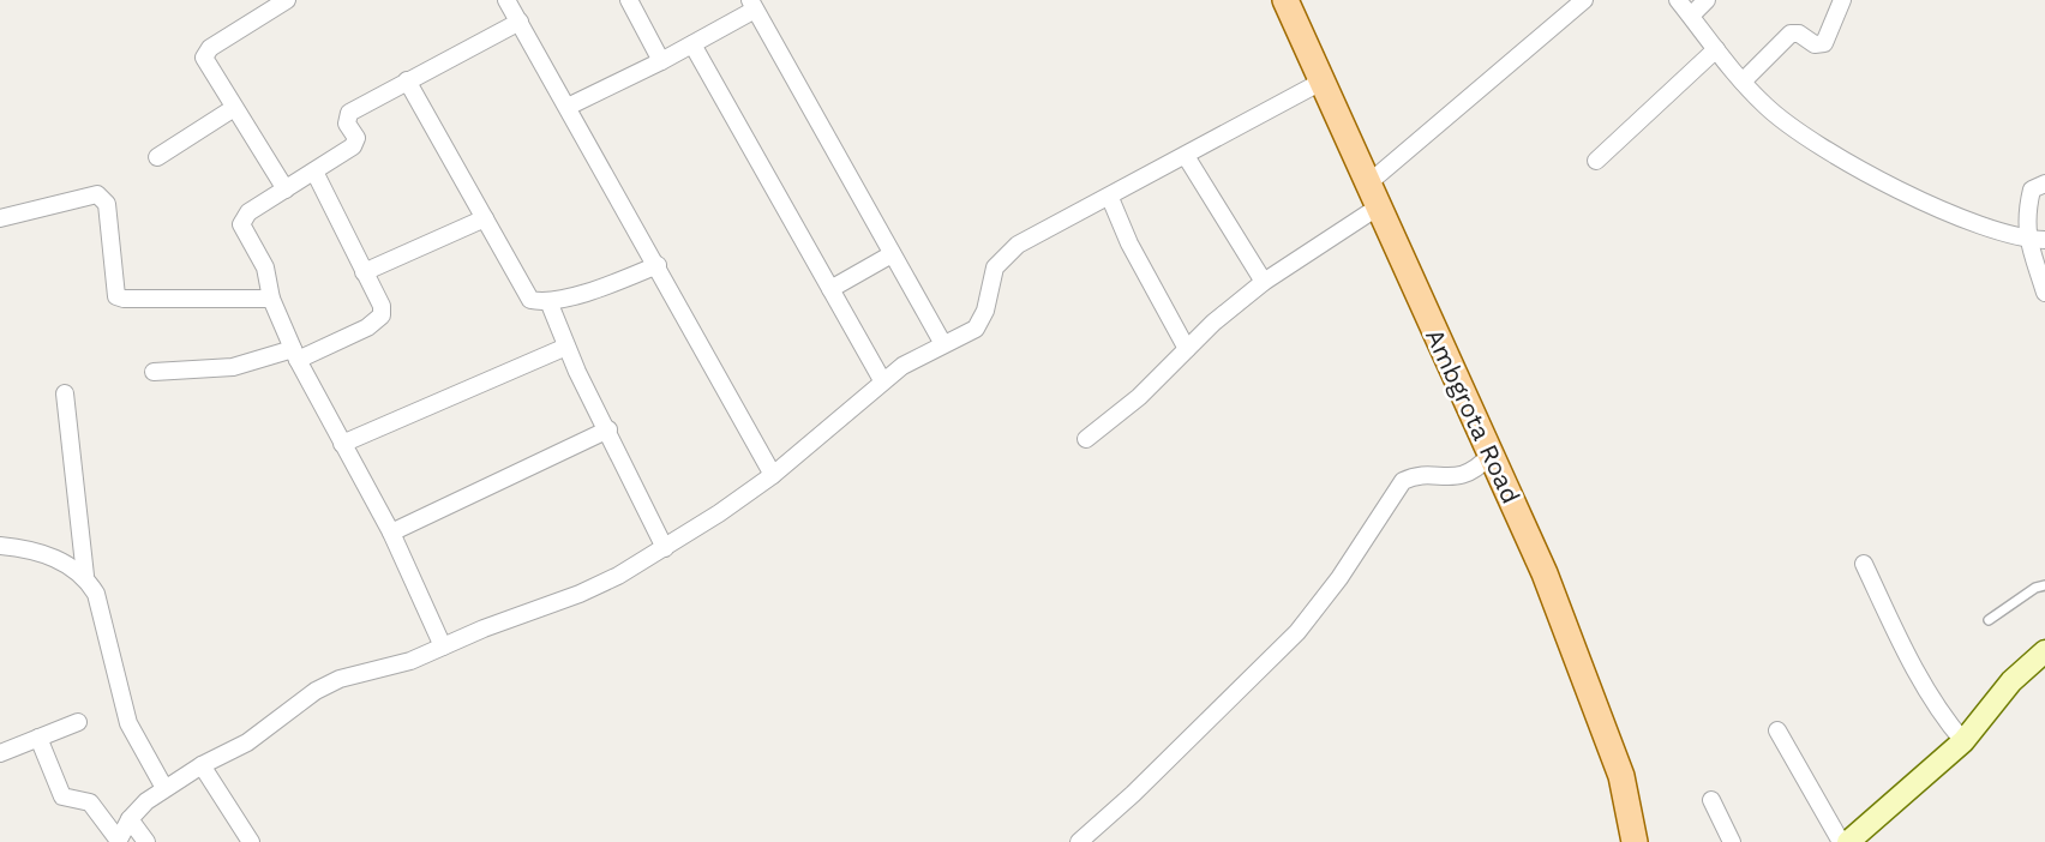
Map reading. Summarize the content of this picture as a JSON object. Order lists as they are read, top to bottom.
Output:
{
  "streets": {
    "main road": ["Ambgrota Road"]
  }
}
